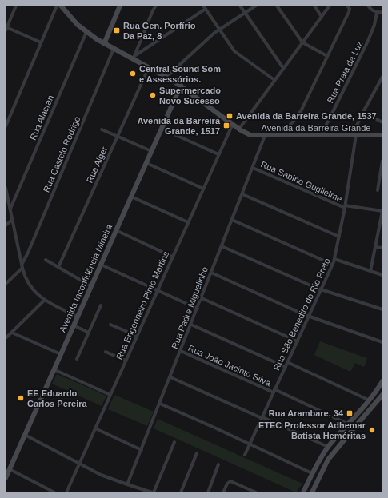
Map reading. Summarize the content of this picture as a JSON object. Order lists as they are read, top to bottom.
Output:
{
  "streets": {
    "main road": ["Avenida da Barreira Grande", "Avenida Inconfidência Mineira"],
    "street": [
      "Rua Praia da Luz",
      "Rua Alacran",
      "Rua Castelo Rodrigo",
      "Rua Alger",
      "Rua Sabino Guglielme",
      "Rua Engenheiro Pinto Martins",
      "Rua Padre Miguelinho",
      "Rua São Benedito do Rio Preto",
      "Rua João Jacinto Silva"
    ]
  },
  "crossings": [
    ["Rua Praia da Luz", "Avenida da Barreira Grande"],
    ["Rua Alacran", "Avenida da Barreira Grande"],
    ["Avenida da Barreira Grande", "Rua Castelo Rodrigo"],
    ["Avenida da Barreira Grande", "Rua Alger"],
    ["Avenida da Barreira Grande", "Avenida Inconfidência Mineira"],
    ["Avenida da Barreira Grande", "Rua Engenheiro Pinto Martins"],
    ["Avenida da Barreira Grande", "Rua Padre Miguelinho"],
    ["Avenida da Barreira Grande", "Rua São Benedito do Rio Preto"],
    ["Rua Sabino Guglielme", "Rua Padre Miguelinho"],
    ["Rua Sabino Guglielme", "Rua São Benedito do Rio Preto"],
    ["Rua Padre Miguelinho", "Rua João Jacinto Silva"],
    ["Rua São Benedito do Rio Preto", "Rua João Jacinto Silva"]
  ],
  "places": {
    "transit": [
      "Rua Gen. Porfírio Da Paz, 8",
      "Avenida da Barreira Grande, 1537",
      "Avenida da Barreira Grande, 1517",
      "Rua Arambare, 34"
    ],
    "other": [
      "Central Sound Som e Assessórios.",
      "Supermercado Novo Sucesso",
      "EE Eduardo Carlos Pereira",
      "ETEC Professor Adhemar Batista Heméritas"
    ]
  }
}
